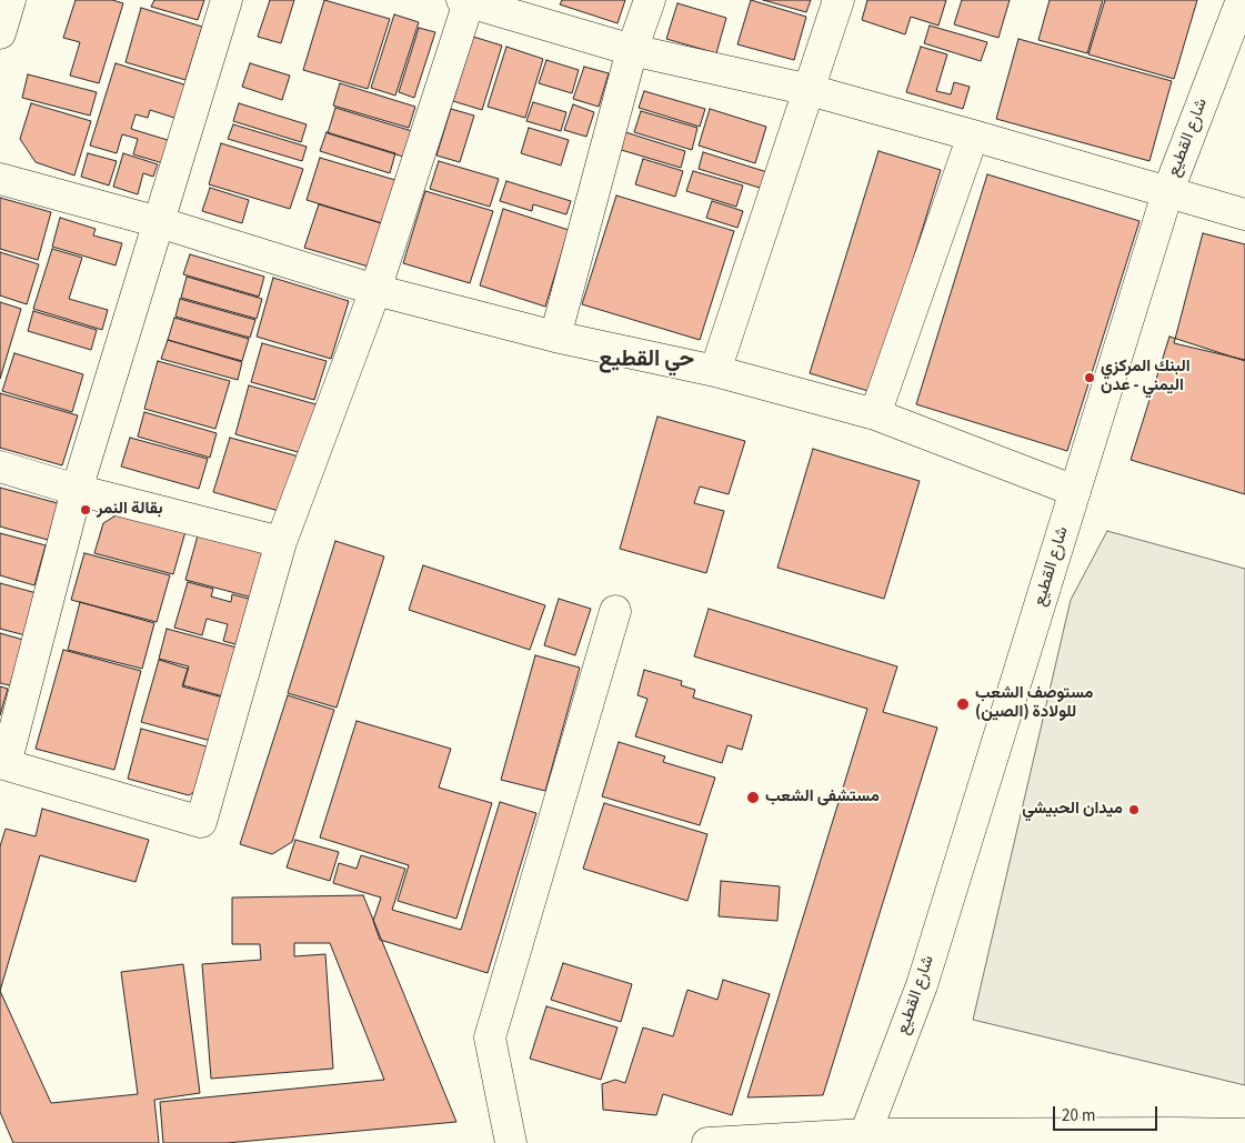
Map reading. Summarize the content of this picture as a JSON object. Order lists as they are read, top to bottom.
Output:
{
  "streets": {
    "street": ["شارع القطيع"]
  },
  "districts": ["حي القطيع"],
  "places": [
    "البنك المركزي اليمني - عدن",
    "بقالة النمر",
    "مستوصف الشعب (الصين) للولادة",
    "مستشفى الشعب",
    "ميدان الحبيشي"
  ],
  "scale_bar": "20 m"
}
